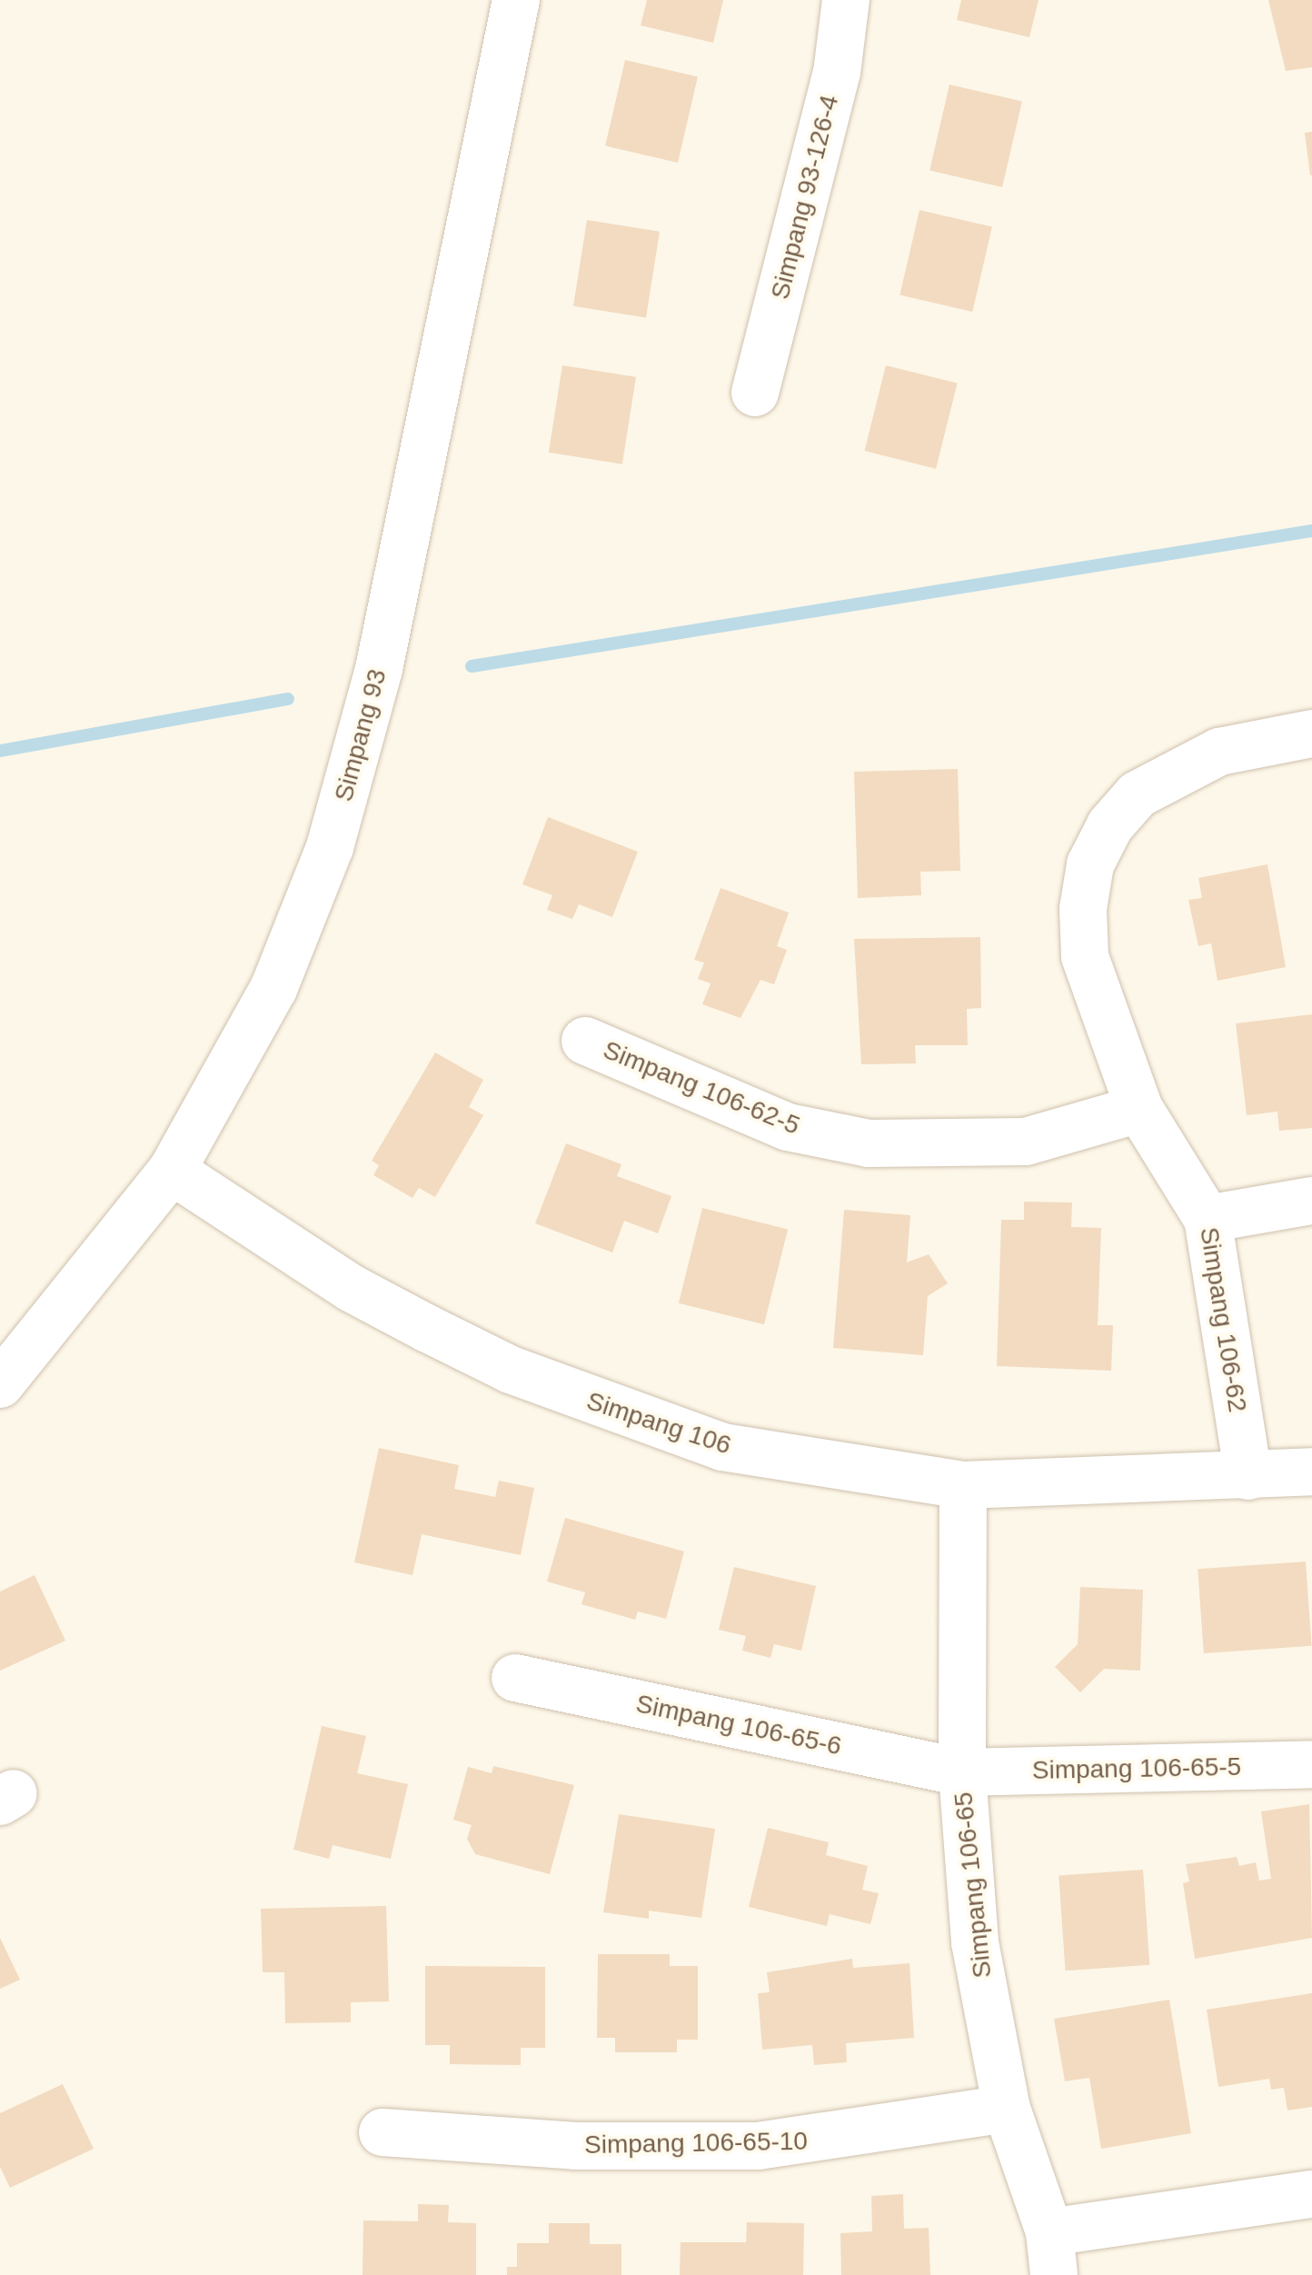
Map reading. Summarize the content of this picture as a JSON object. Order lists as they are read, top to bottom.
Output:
{
  "streets": {
    "street": [
      "Simpang 93-126-4",
      "Simpang 93",
      "Simpang 106-62-5",
      "Simpang 106-62",
      "Simpang 106",
      "Simpang 106-65-6",
      "Simpang 106-65-5",
      "Simpang 106-65",
      "Simpang 106-65-10"
    ]
  },
  "crossings": [
    ["Simpang 93", "Simpang 106"],
    ["Simpang 106-62-5", "Simpang 106-62"],
    ["Simpang 106-62", "Simpang 106"],
    ["Simpang 106", "Simpang 106-65"],
    ["Simpang 106-65-6", "Simpang 106-65-5"],
    ["Simpang 106-65-6", "Simpang 106-65"],
    ["Simpang 106-65-5", "Simpang 106-65"],
    ["Simpang 106-65", "Simpang 106-65-10"]
  ]
}
